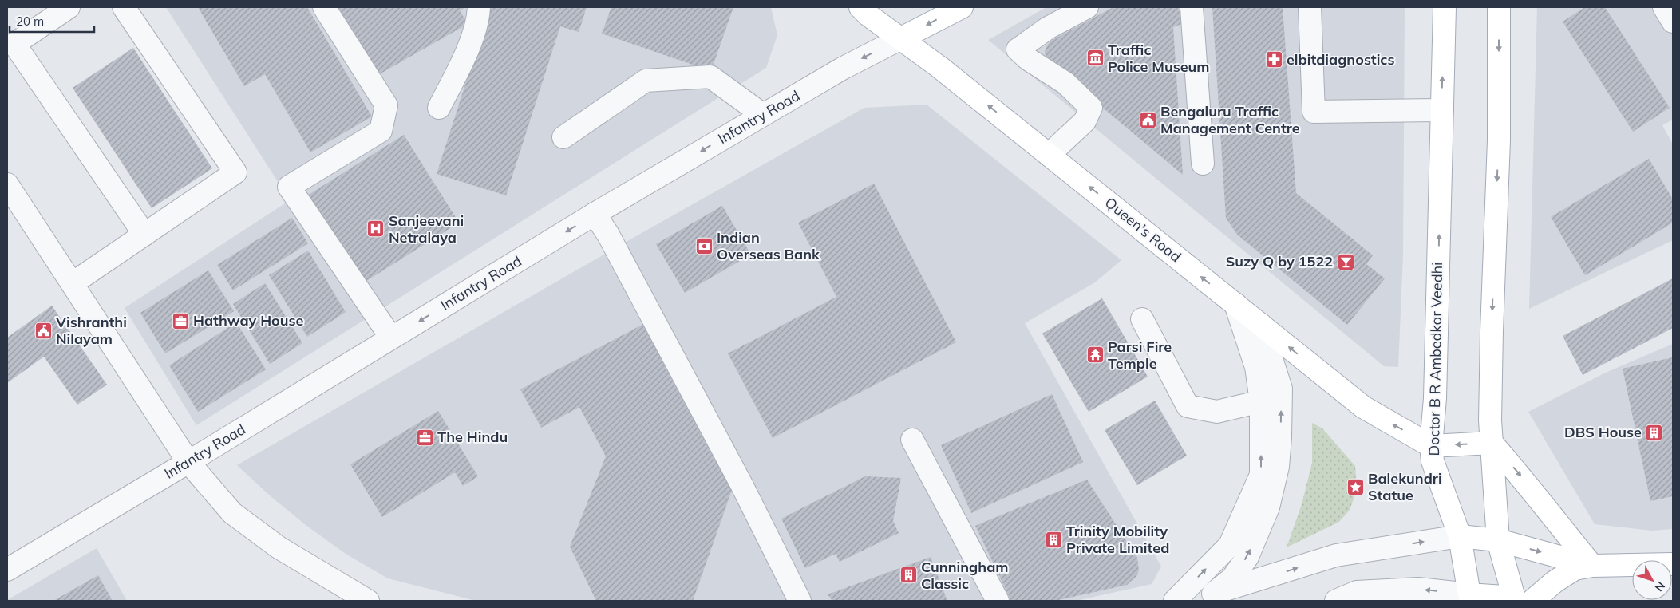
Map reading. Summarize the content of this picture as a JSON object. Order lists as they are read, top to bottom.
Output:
{
  "streets": {
    "main road": ["Infantry Road", "Queen's Road", "Doctor B R Ambedkar Veedhi"]
  },
  "crossings": [
    ["Infantry Road", "Queen's Road"],
    ["Queen's Road", "Doctor B R Ambedkar Veedhi"]
  ],
  "one_way": ["Infantry Road", "Queen's Road"],
  "places": {
    "museum": ["Traffic Police Museum"],
    "pharmacy": ["elbitdiagnostics"],
    "public building": ["Bengaluru Traffic Management Centre", "Vishranthi Nilayam"],
    "hospital": ["Sanjeevani Netralaya"],
    "bank": ["Indian Overseas Bank"],
    "bar": ["Suzy Q by 1522"],
    "office": ["Hathway House", "The Hindu"],
    "temple": ["Parsi Fire Temple"],
    "building": ["DBS House", "Trinity Mobility Private Limited", "Cunningham Classic"],
    "place": ["Balekundri Statue"]
  },
  "scale_bar": "20 m",
  "north": "bottom right"
}
